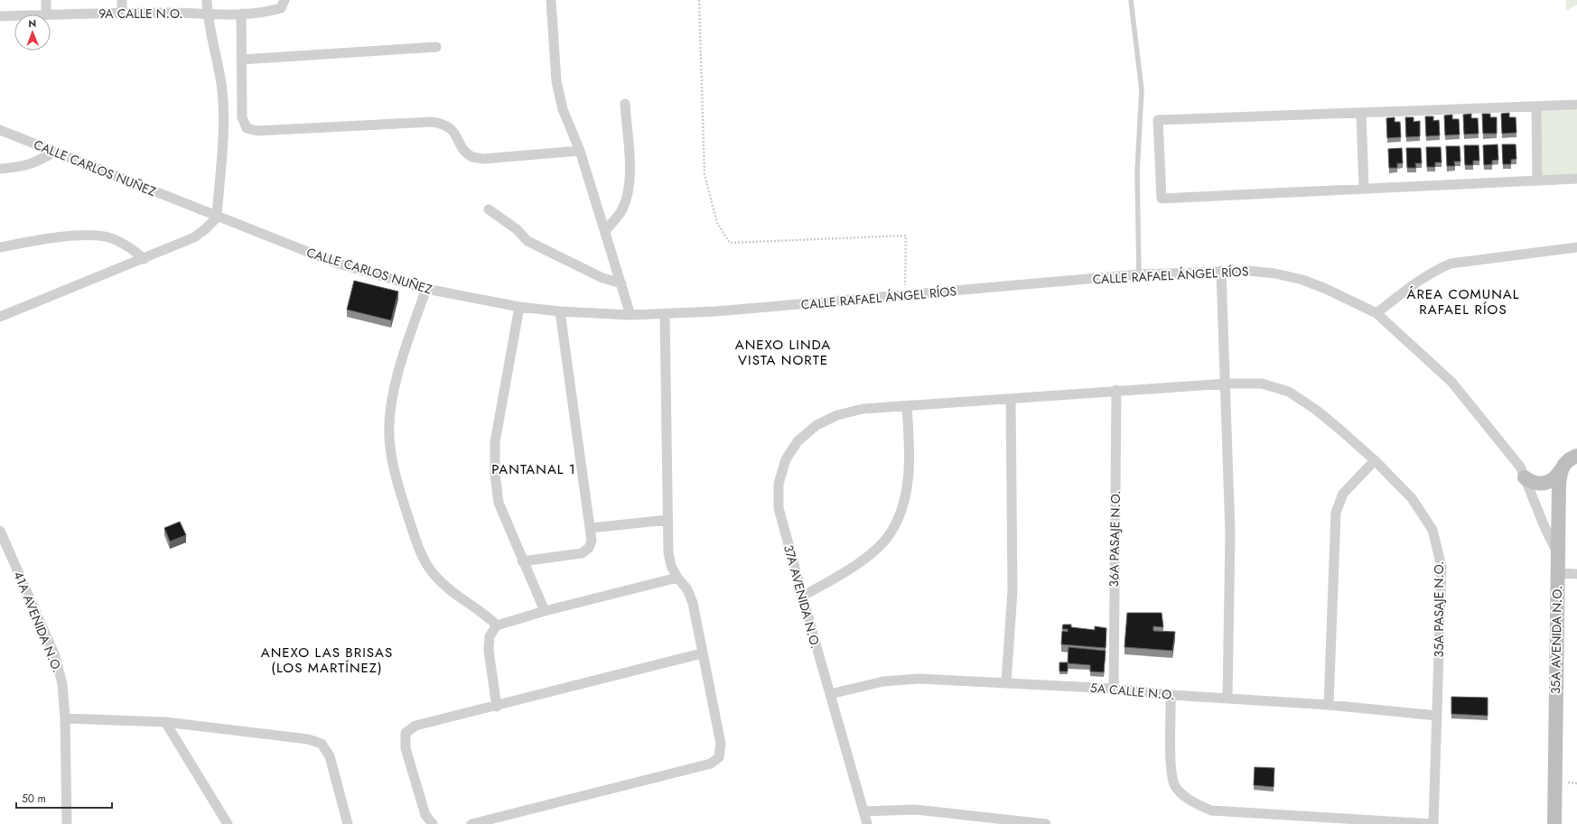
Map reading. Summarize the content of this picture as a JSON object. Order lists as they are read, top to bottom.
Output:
{
  "streets": {
    "main road": ["35A AVENIDA N.O."],
    "street": [
      "9A CALLE N.O.",
      "CALLE CARLOS NUÑEZ",
      "CALLE RAFAEL ÁNGEL RÍOS",
      "36A PASAJE N.O.",
      "37A AVENIDA N.O.",
      "35A PASAJE N.O.",
      "41A AVENIDA N.O.",
      "5A CALLE N.O."
    ]
  },
  "crossings": [
    ["CALLE CARLOS NUÑEZ", "CALLE RAFAEL ÁNGEL RÍOS"],
    ["CALLE RAFAEL ÁNGEL RÍOS", "35A AVENIDA N.O."],
    ["36A PASAJE N.O.", "35A PASAJE N.O."],
    ["36A PASAJE N.O.", "5A CALLE N.O."],
    ["37A AVENIDA N.O.", "35A PASAJE N.O."],
    ["37A AVENIDA N.O.", "5A CALLE N.O."],
    ["35A PASAJE N.O.", "5A CALLE N.O."]
  ],
  "districts": [
    "ÁREA COMUNAL RAFAEL RÍOS",
    "ANEXO LINDA VISTA NORTE",
    "PANTANAL 1",
    "ANEXO LAS BRISAS (LOS MARTÍNEZ)"
  ],
  "scale_bar": "50 m",
  "north": "top"
}
